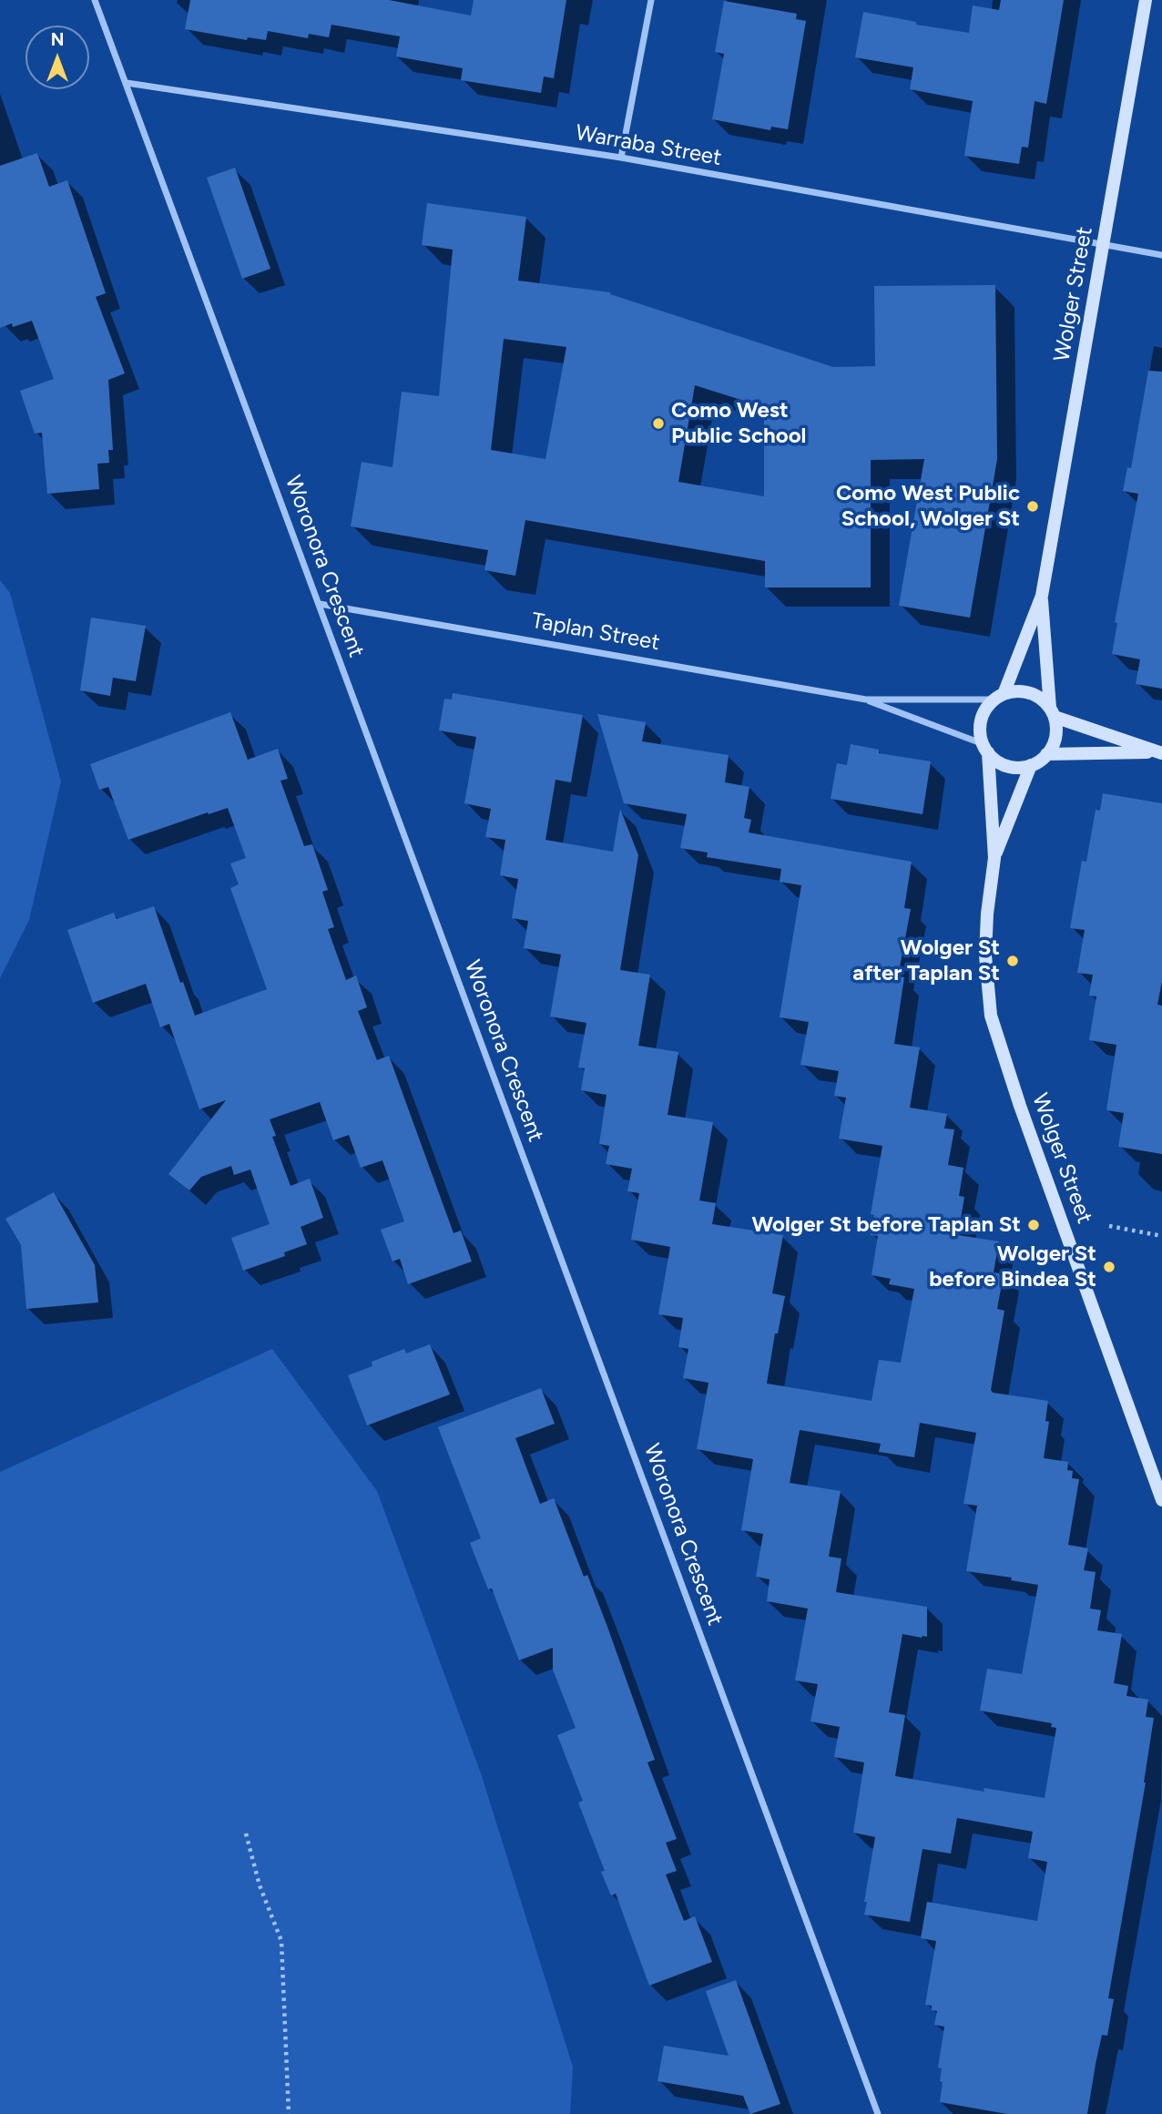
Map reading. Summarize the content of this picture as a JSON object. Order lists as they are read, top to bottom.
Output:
{
  "streets": {
    "street": [
      "Warraba Street",
      "Wolger Street",
      "Woronora Crescent",
      "Taplan Street"
    ]
  },
  "crossings": [
    ["Warraba Street", "Wolger Street"],
    ["Warraba Street", "Woronora Crescent"],
    ["Wolger Street", "Taplan Street"],
    ["Woronora Crescent", "Taplan Street"]
  ],
  "places": [
    "Como West Public School",
    "Como West Public School, Wolger St",
    "Wolger St after Taplan St",
    "Wolger St before Taplan St",
    "Wolger St before Bindea St"
  ],
  "north": "top"
}
